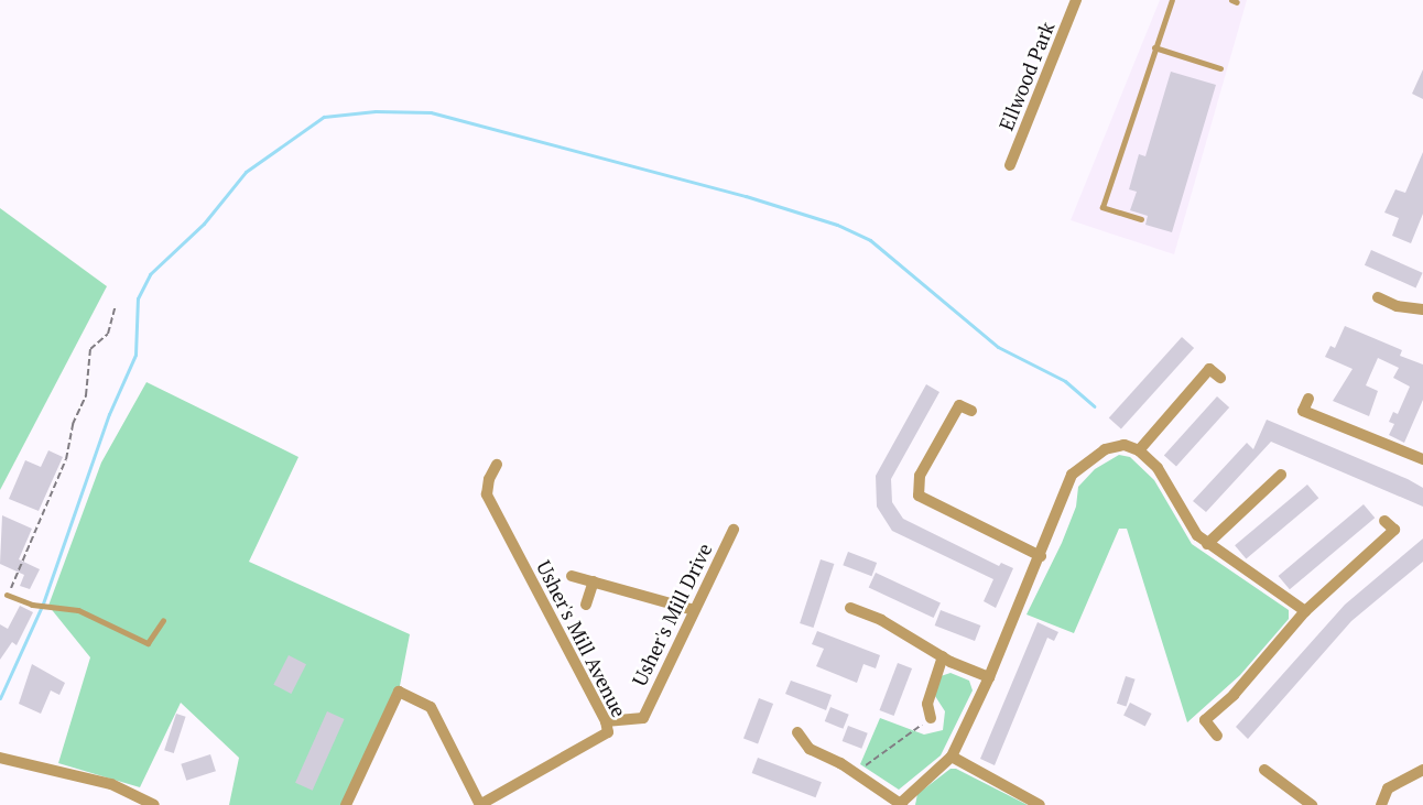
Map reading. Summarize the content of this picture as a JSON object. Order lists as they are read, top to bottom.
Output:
{
  "streets": {
    "street": ["Ellwood Park", "Usher's Mill Drive", "Usher's Mill Avenue"]
  },
  "crossings": [
    ["Usher's Mill Drive", "Usher's Mill Avenue"]
  ]
}
